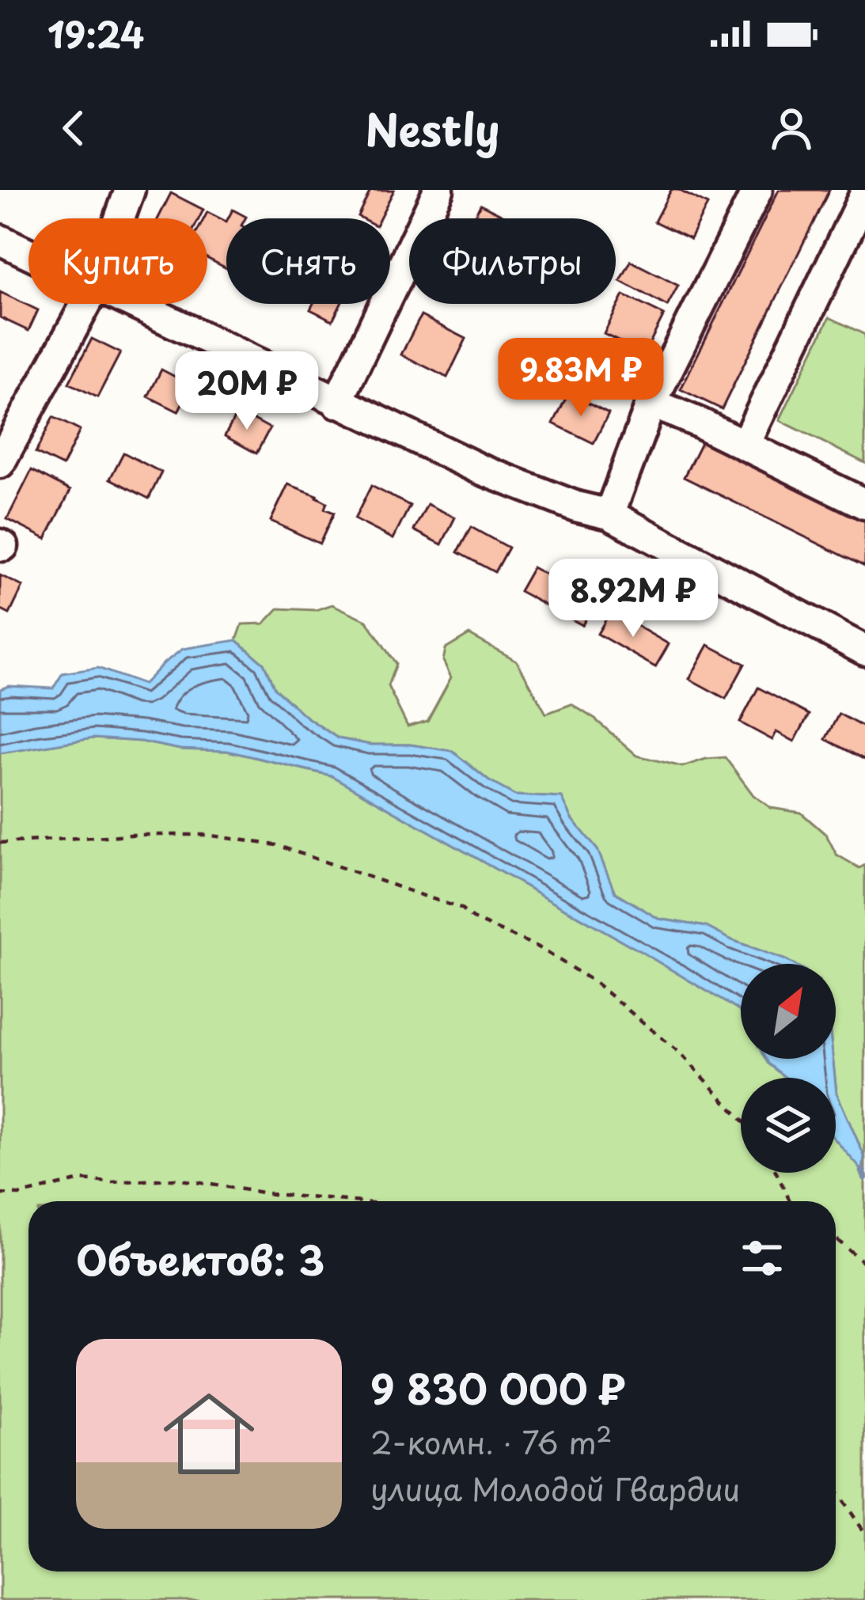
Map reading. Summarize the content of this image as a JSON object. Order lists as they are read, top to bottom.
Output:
{
  "north": "top right",
  "page": {
    "status": "19:24",
    "header": "Nestly",
    "chip": ["Купить", "Снять", "Фильтры"],
    "price": ["9.83M ₽", "20M ₽", "8.92M ₽"],
    "heading": "Объектов: 3",
    "list": [
      {
        "name": "9 830 000 ₽",
        "note": "2-комн. · 76 m² · улица Молодой Гвардии"
      }
    ]
  }
}
